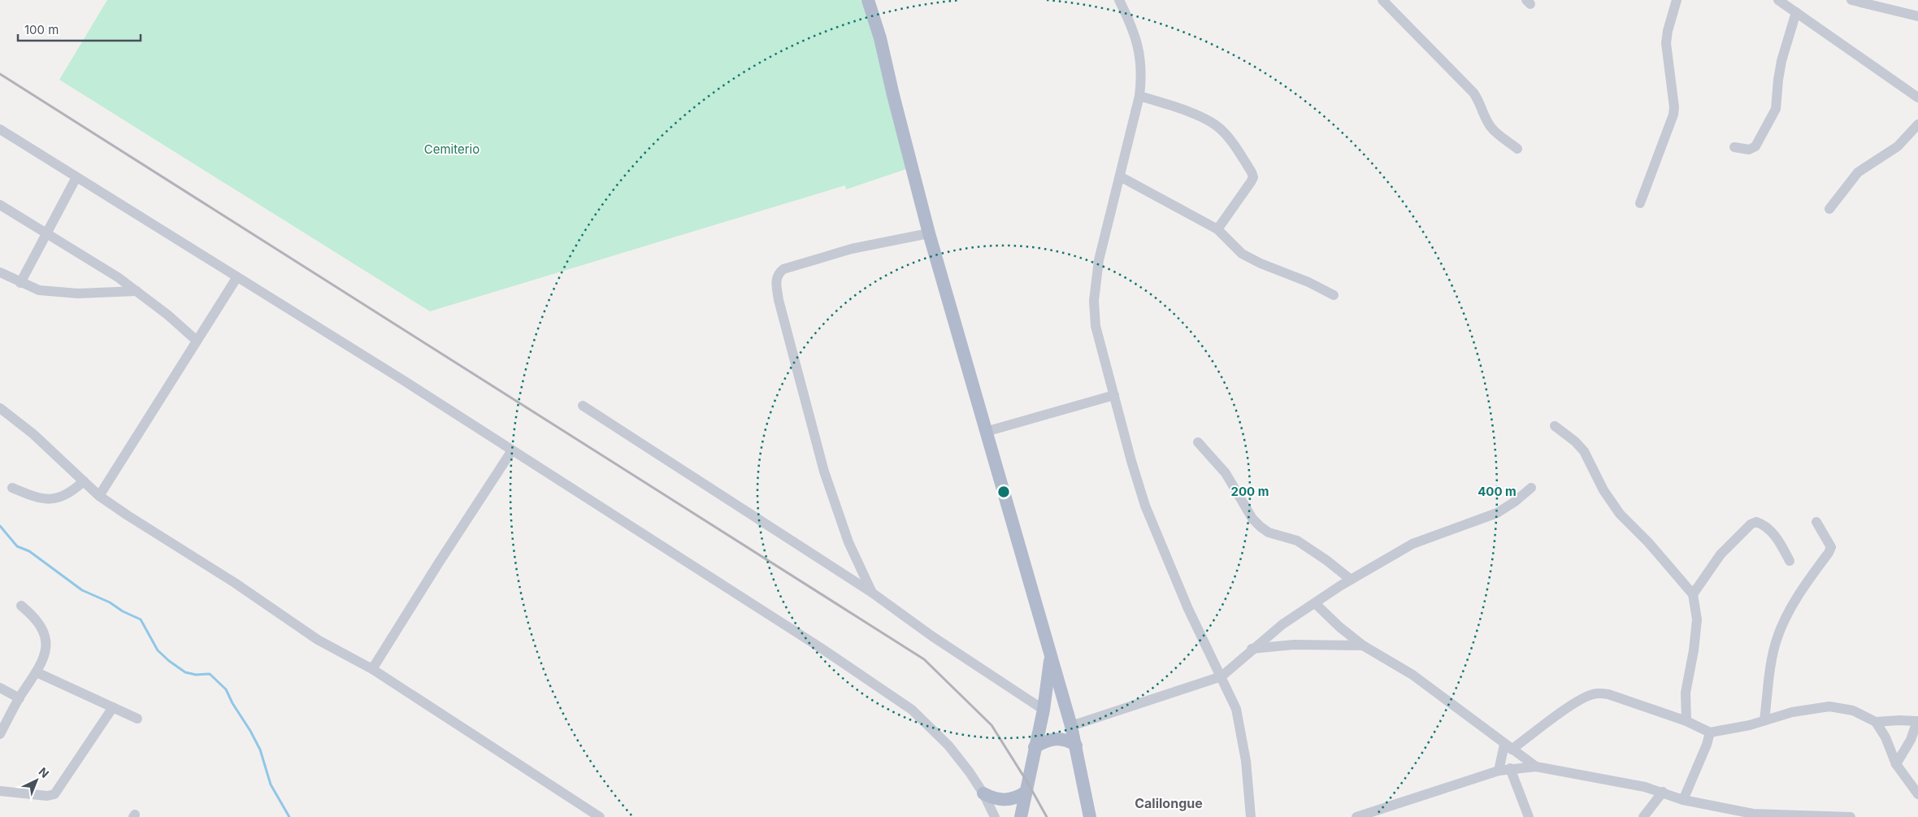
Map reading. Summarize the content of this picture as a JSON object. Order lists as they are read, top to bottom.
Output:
{
  "districts": ["Calilongue"],
  "parks": ["Cemiterio"],
  "scale_bar": "100 m",
  "north": "top right",
  "rings": ["200 m", "400 m"]
}
